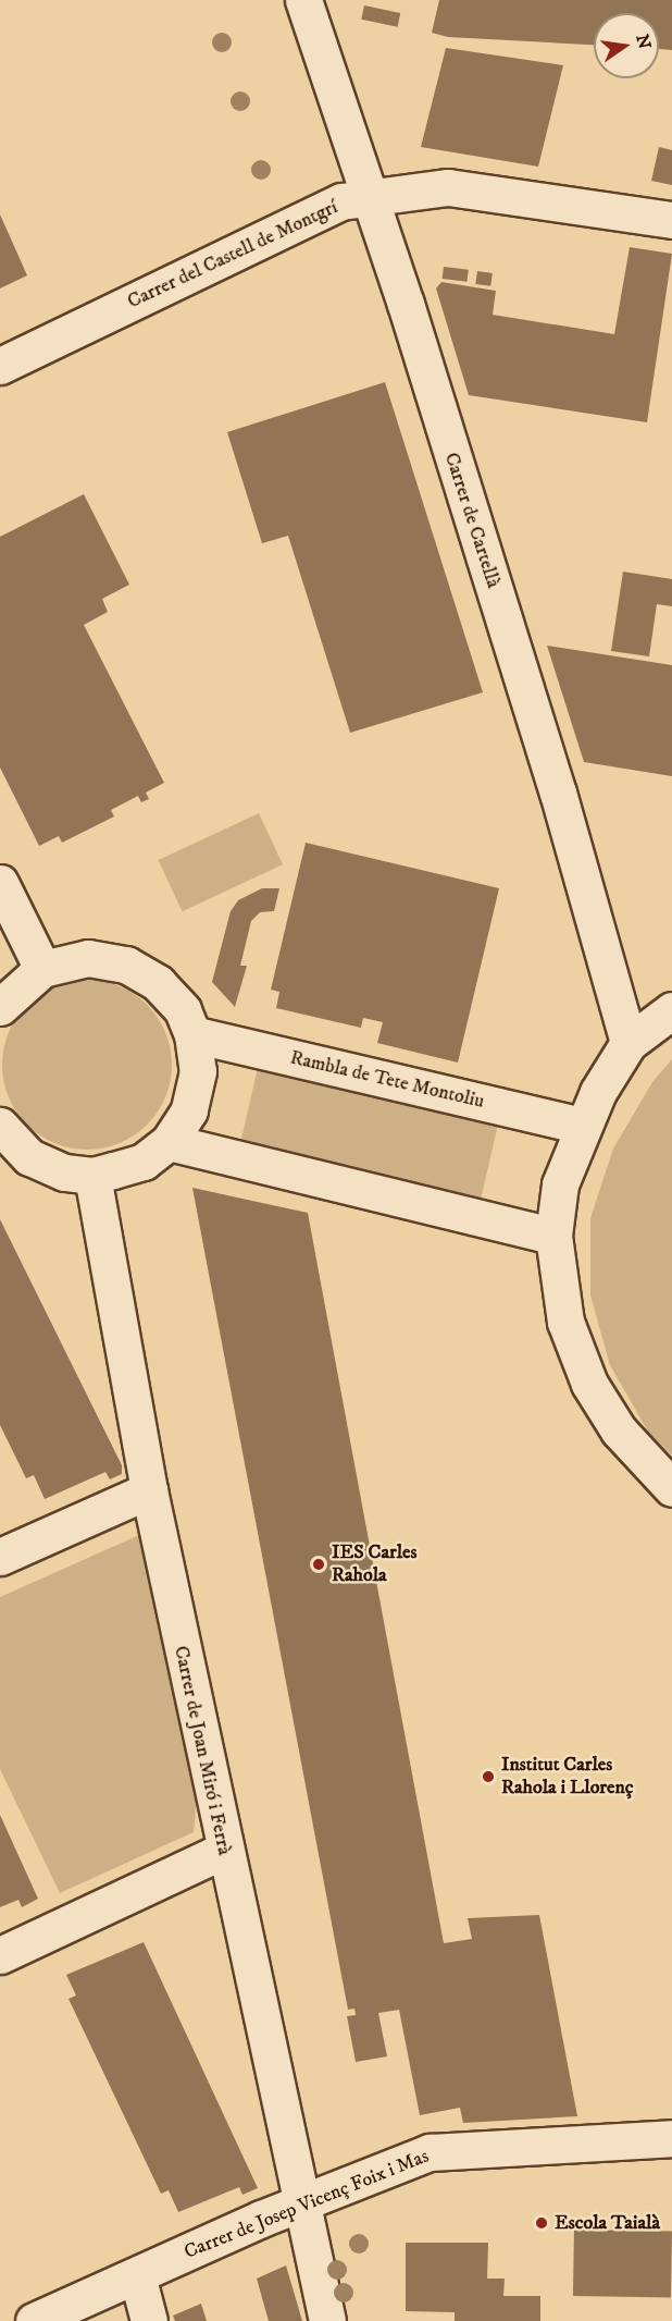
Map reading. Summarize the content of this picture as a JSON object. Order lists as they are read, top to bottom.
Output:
{
  "streets": {
    "street": [
      "Carrer del Castell de Montgrí",
      "Carrer de Cartellà",
      "Rambla de Tete Montoliu",
      "Carrer de Joan Miró i Ferrà",
      "Carrer de Josep Vicenç Foix i Mas"
    ]
  },
  "crossings": [
    ["Carrer del Castell de Montgrí", "Carrer de Cartellà"],
    ["Carrer de Joan Miró i Ferrà", "Carrer de Josep Vicenç Foix i Mas"]
  ],
  "places": ["IES Carles Rahola", "Institut Carles Rahola i Llorenç", "Escola Taialà"],
  "north": "right"
}
